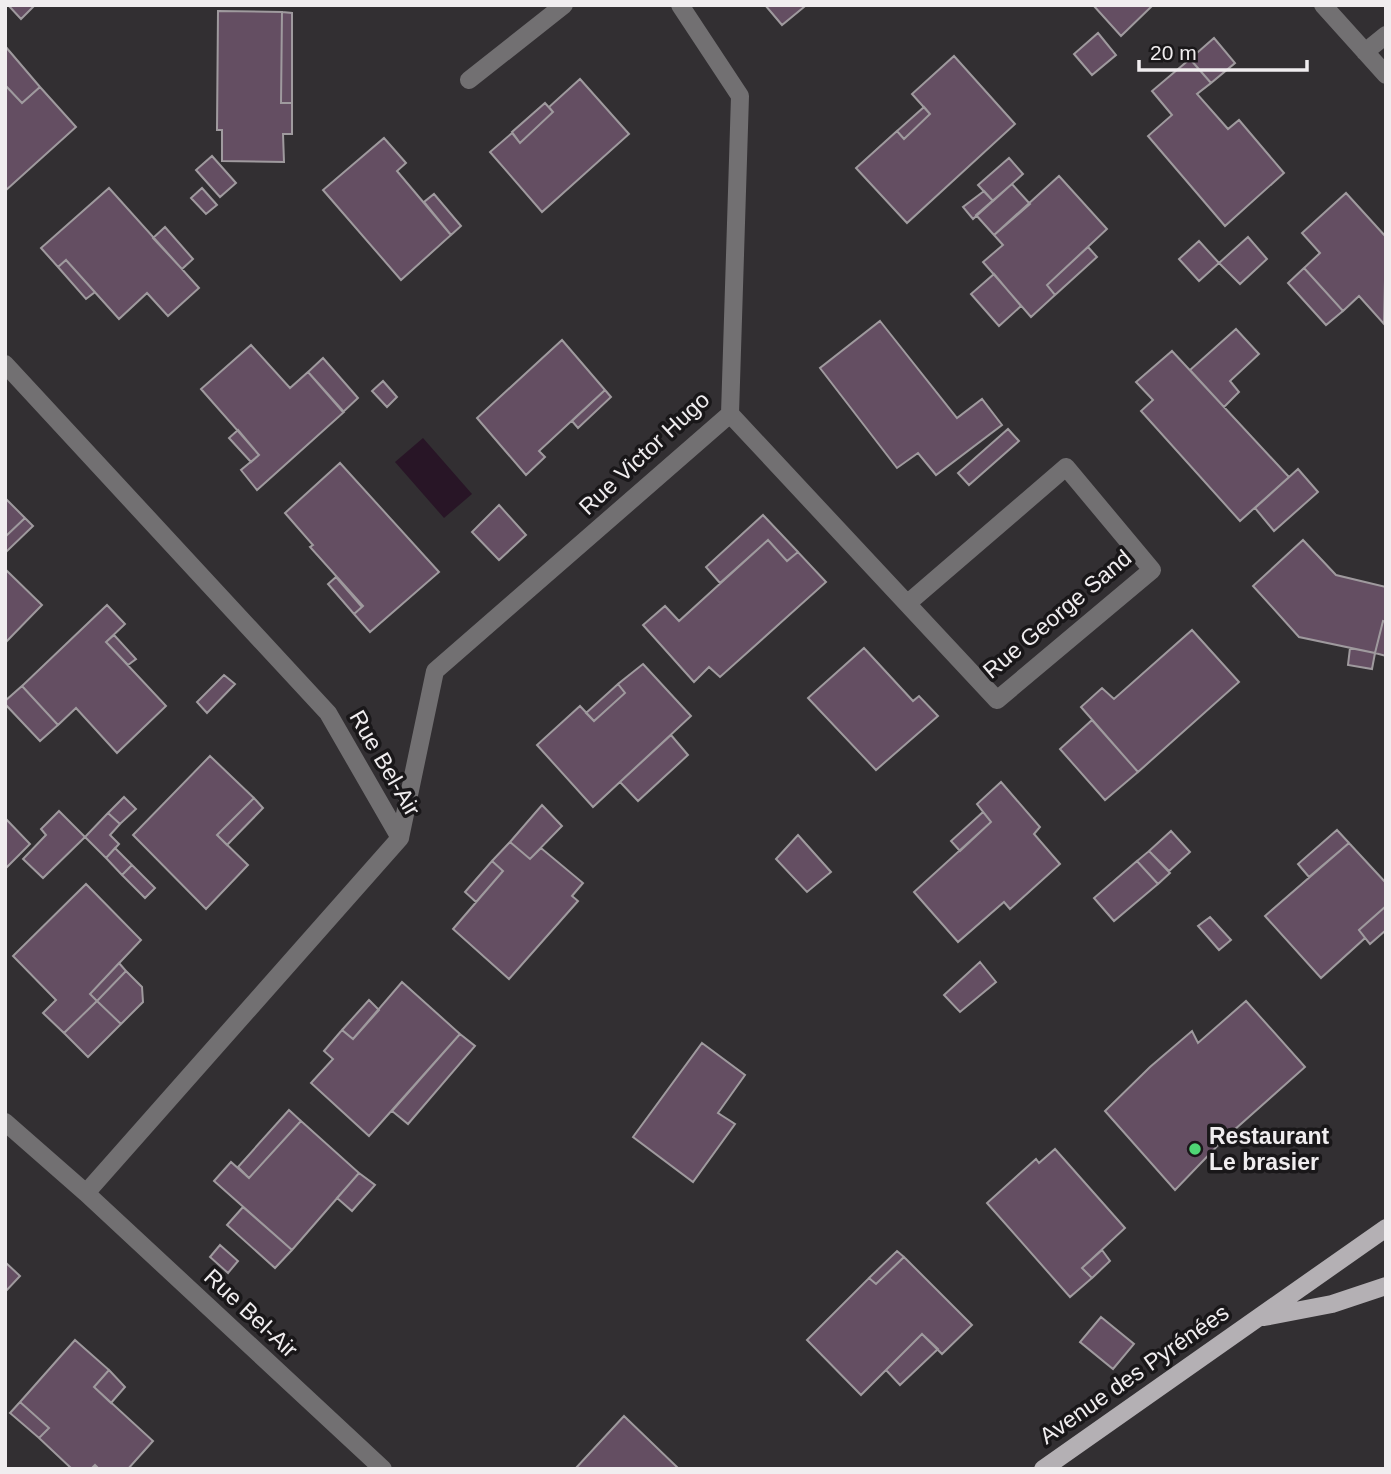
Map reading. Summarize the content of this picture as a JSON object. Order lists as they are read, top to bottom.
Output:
{
  "streets": {
    "main road": ["Avenue des Pyrénées"],
    "street": ["Rue Victor Hugo", "Rue George Sand", "Rue Bel-Air"]
  },
  "crossings": [
    ["Rue Victor Hugo", "Rue George Sand"],
    ["Rue Victor Hugo", "Rue Bel-Air"]
  ],
  "places": ["Restaurant Le brasier"],
  "scale_bar": "20 m"
}
